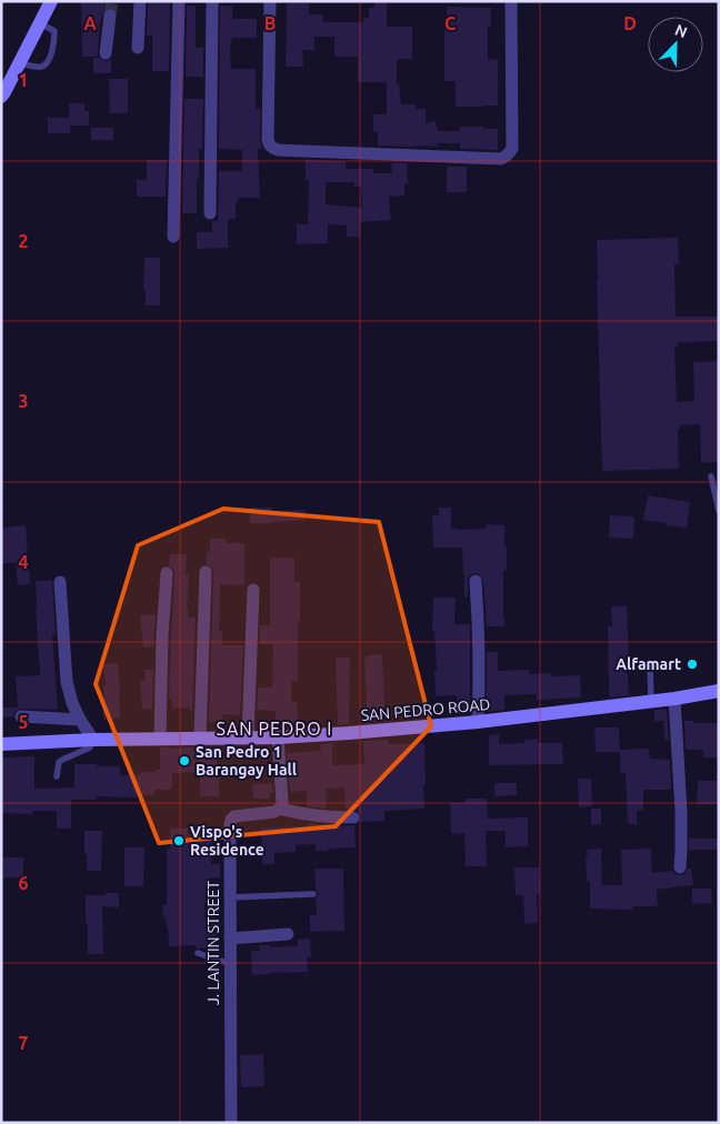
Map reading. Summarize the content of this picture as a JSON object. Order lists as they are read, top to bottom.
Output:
{
  "streets": {
    "street": ["SAN PEDRO ROAD", "J. LANTIN STREET"]
  },
  "districts": ["SAN PEDRO I"],
  "places": ["Alfamart", "San Pedro 1 Barangay Hall", "Vispo's Residence"],
  "north": "top right",
  "grid": {
    "columns": [
      "A",
      "B",
      "C",
      "D"
    ],
    "rows": [
      "1",
      "2",
      "3",
      "4",
      "5",
      "6",
      "7"
    ]
  }
}
